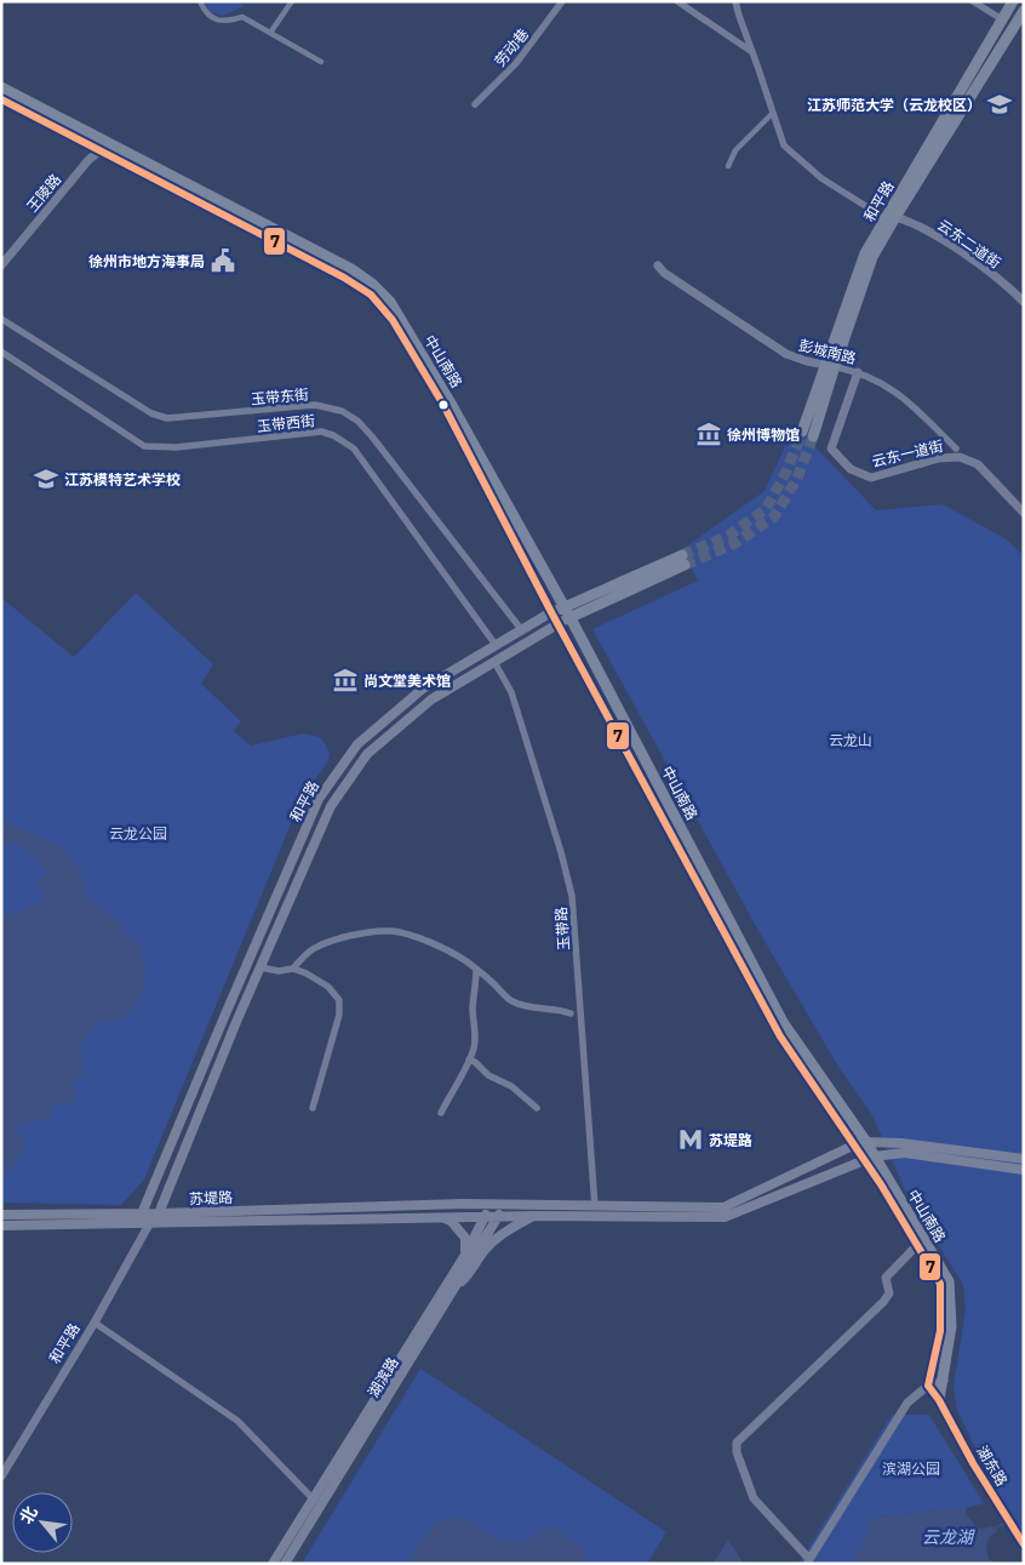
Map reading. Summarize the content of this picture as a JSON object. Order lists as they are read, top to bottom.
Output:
{
  "streets": {
    "main road": [
      "和平路",
      "中山南路",
      "苏堤路",
      "湖滨路"
    ],
    "street": [
      "劳动巷",
      "王陵路",
      "云东二道街",
      "彭城南路",
      "玉带东街",
      "玉带西街",
      "云东一道街",
      "玉带路",
      "湖东路"
    ]
  },
  "crossings": [
    ["王陵路", "中山南路"],
    ["和平路", "云东二道街"],
    ["和平路", "彭城南路"],
    ["和平路", "中山南路"],
    ["和平路", "玉带东街"],
    ["和平路", "玉带西街"],
    ["和平路", "玉带路"],
    ["和平路", "苏堤路"],
    ["彭城南路", "云东一道街"],
    ["中山南路", "苏堤路"],
    ["中山南路", "湖东路"],
    ["玉带路", "苏堤路"],
    ["苏堤路", "湖滨路"]
  ],
  "water": ["云龙湖"],
  "parks": ["云龙山", "云龙公园", "滨湖公园"],
  "places": {
    "school or university": ["江苏师范大学（云龙校区）", "江苏模特艺术学校"],
    "public building": ["徐州市地方海事局"],
    "museum": ["徐州博物馆", "尚文堂美术馆"],
    "metro station": ["苏堤路"]
  },
  "lines": ["transit line 7"],
  "north": "top left"
}
